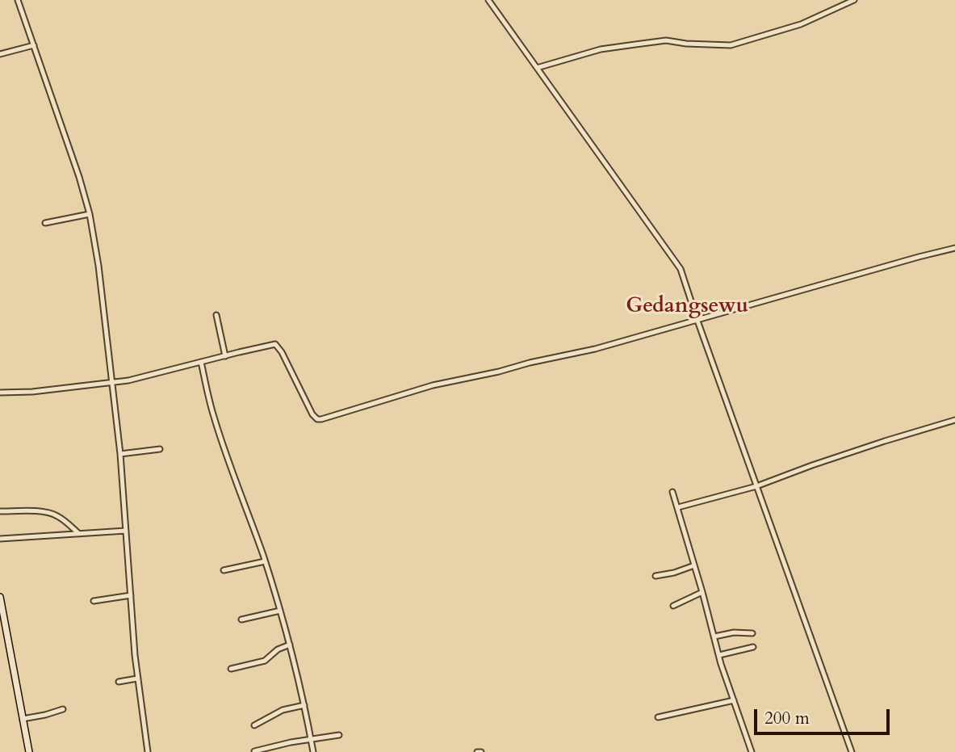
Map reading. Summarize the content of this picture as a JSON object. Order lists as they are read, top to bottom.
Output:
{
  "districts": ["Gedangsewu"],
  "scale_bar": "200 m"
}
